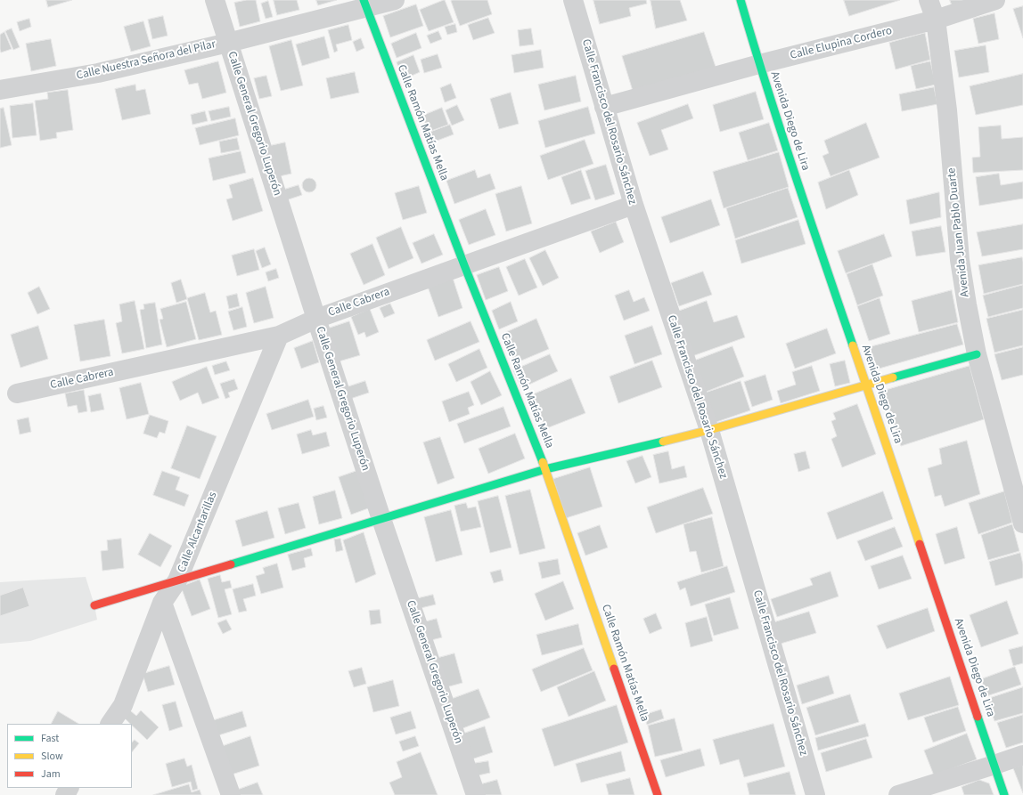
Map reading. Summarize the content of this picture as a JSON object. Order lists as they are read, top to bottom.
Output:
{
  "streets": {
    "street": [
      "Calle Elupina Cordero",
      "Calle Nuestra Señora del Pilar",
      "Avenida Diego de Lira",
      "Calle Francisco del Rosario Sánchez",
      "Calle Ramón Matías Mella",
      "Calle General Gregorio Luperón",
      "Avenida Juan Pablo Duarte",
      "Calle Cabrera",
      "Calle Alcantarillas"
    ]
  },
  "crossings": [
    ["Calle Elupina Cordero", "Avenida Diego de Lira"],
    ["Calle Elupina Cordero", "Calle Francisco del Rosario Sánchez"],
    ["Calle Elupina Cordero", "Avenida Juan Pablo Duarte"],
    ["Calle Nuestra Señora del Pilar", "Calle Ramón Matías Mella"],
    ["Calle Nuestra Señora del Pilar", "Calle General Gregorio Luperón"],
    ["Calle Francisco del Rosario Sánchez", "Calle Cabrera"],
    ["Calle Ramón Matías Mella", "Calle Cabrera"],
    ["Calle General Gregorio Luperón", "Calle Cabrera"],
    ["Calle Cabrera", "Calle Alcantarillas"]
  ],
  "legend": ["Fast", "Slow", "Jam"]
}
